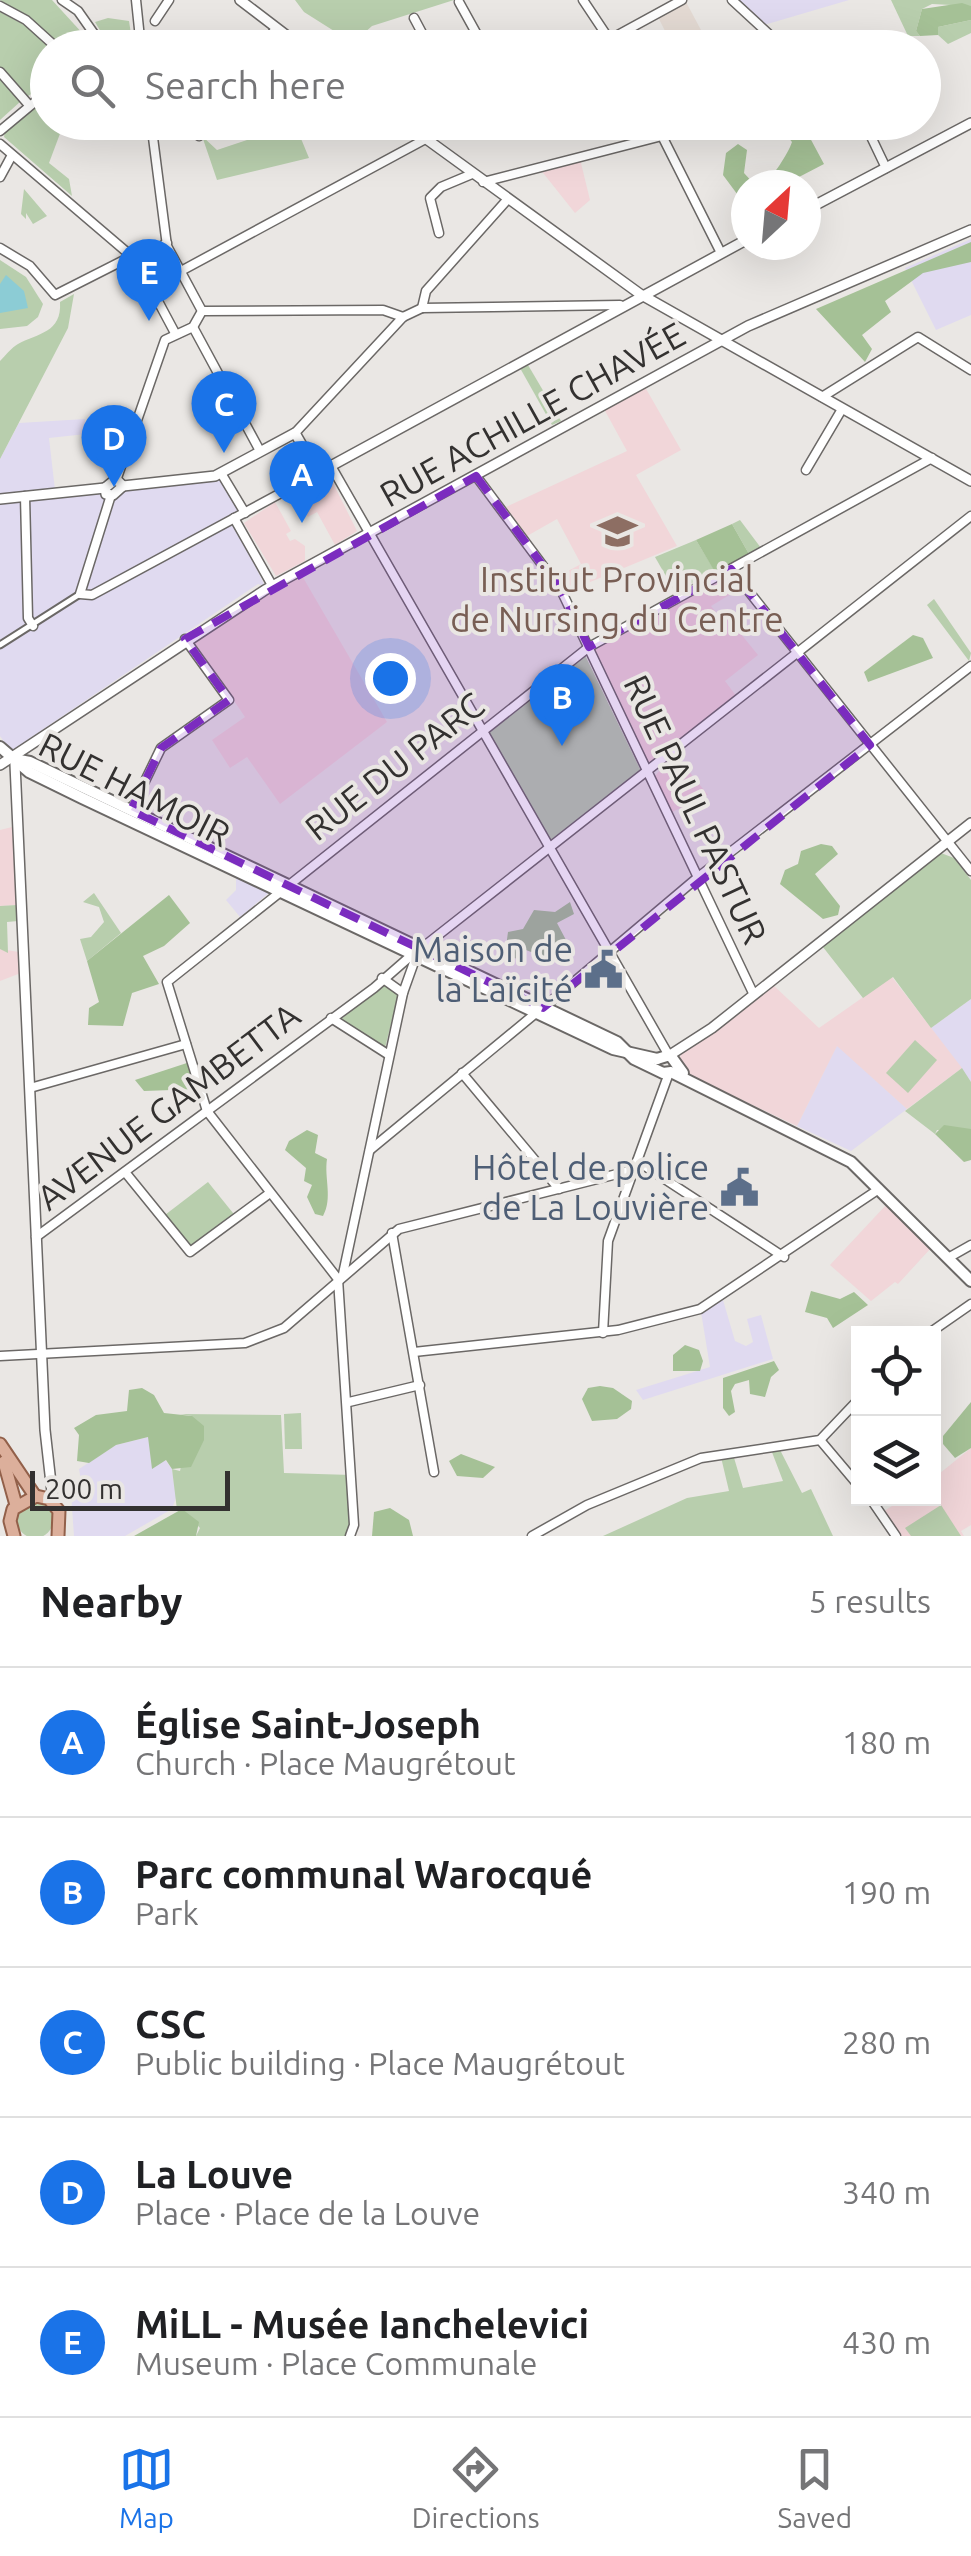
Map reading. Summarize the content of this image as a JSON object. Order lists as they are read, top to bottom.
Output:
{
  "streets": {
    "main road": ["RUE HAMOIR"],
    "street": [
      "RUE ACHILLE CHAVÉE",
      "RUE DU PARC",
      "RUE PAUL PASTUR",
      "AVENUE GAMBETTA"
    ]
  },
  "crossings": [
    ["RUE ACHILLE CHAVÉE", "RUE HAMOIR"],
    ["RUE ACHILLE CHAVÉE", "RUE PAUL PASTUR"],
    ["RUE DU PARC", "RUE HAMOIR"],
    ["RUE DU PARC", "RUE PAUL PASTUR"],
    ["RUE HAMOIR", "AVENUE GAMBETTA"],
    ["RUE PAUL PASTUR", "AVENUE GAMBETTA"]
  ],
  "places": {
    "school or university": ["Institut Provincial de Nursing du Centre"],
    "public building": ["Maison de la Laïcité", "Hôtel de police de La Louvière"]
  },
  "scale_bar": "200 m",
  "north": "top right",
  "page": {
    "search": "Search here",
    "pins": [
      "E",
      "C",
      "D",
      "A",
      "B"
    ],
    "scale": "200 m",
    "heading": ["Nearby", "5 results"],
    "list": [
      {
        "mark": "A",
        "name": "Église Saint-Joseph",
        "note": "Church · Place Maugrétout",
        "value": "180 m"
      },
      {
        "mark": "B",
        "name": "Parc communal Warocqué",
        "note": "Park",
        "value": "190 m"
      },
      {
        "mark": "C",
        "name": "CSC",
        "note": "Public building · Place Maugrétout",
        "value": "280 m"
      },
      {
        "mark": "D",
        "name": "La Louve",
        "note": "Place · Place de la Louve",
        "value": "340 m"
      },
      {
        "mark": "E",
        "name": "MiLL - Musée Ianchelevici",
        "note": "Museum · Place Communale",
        "value": "430 m"
      }
    ],
    "nav": ["Map", "Directions", "Saved"]
  }
}
